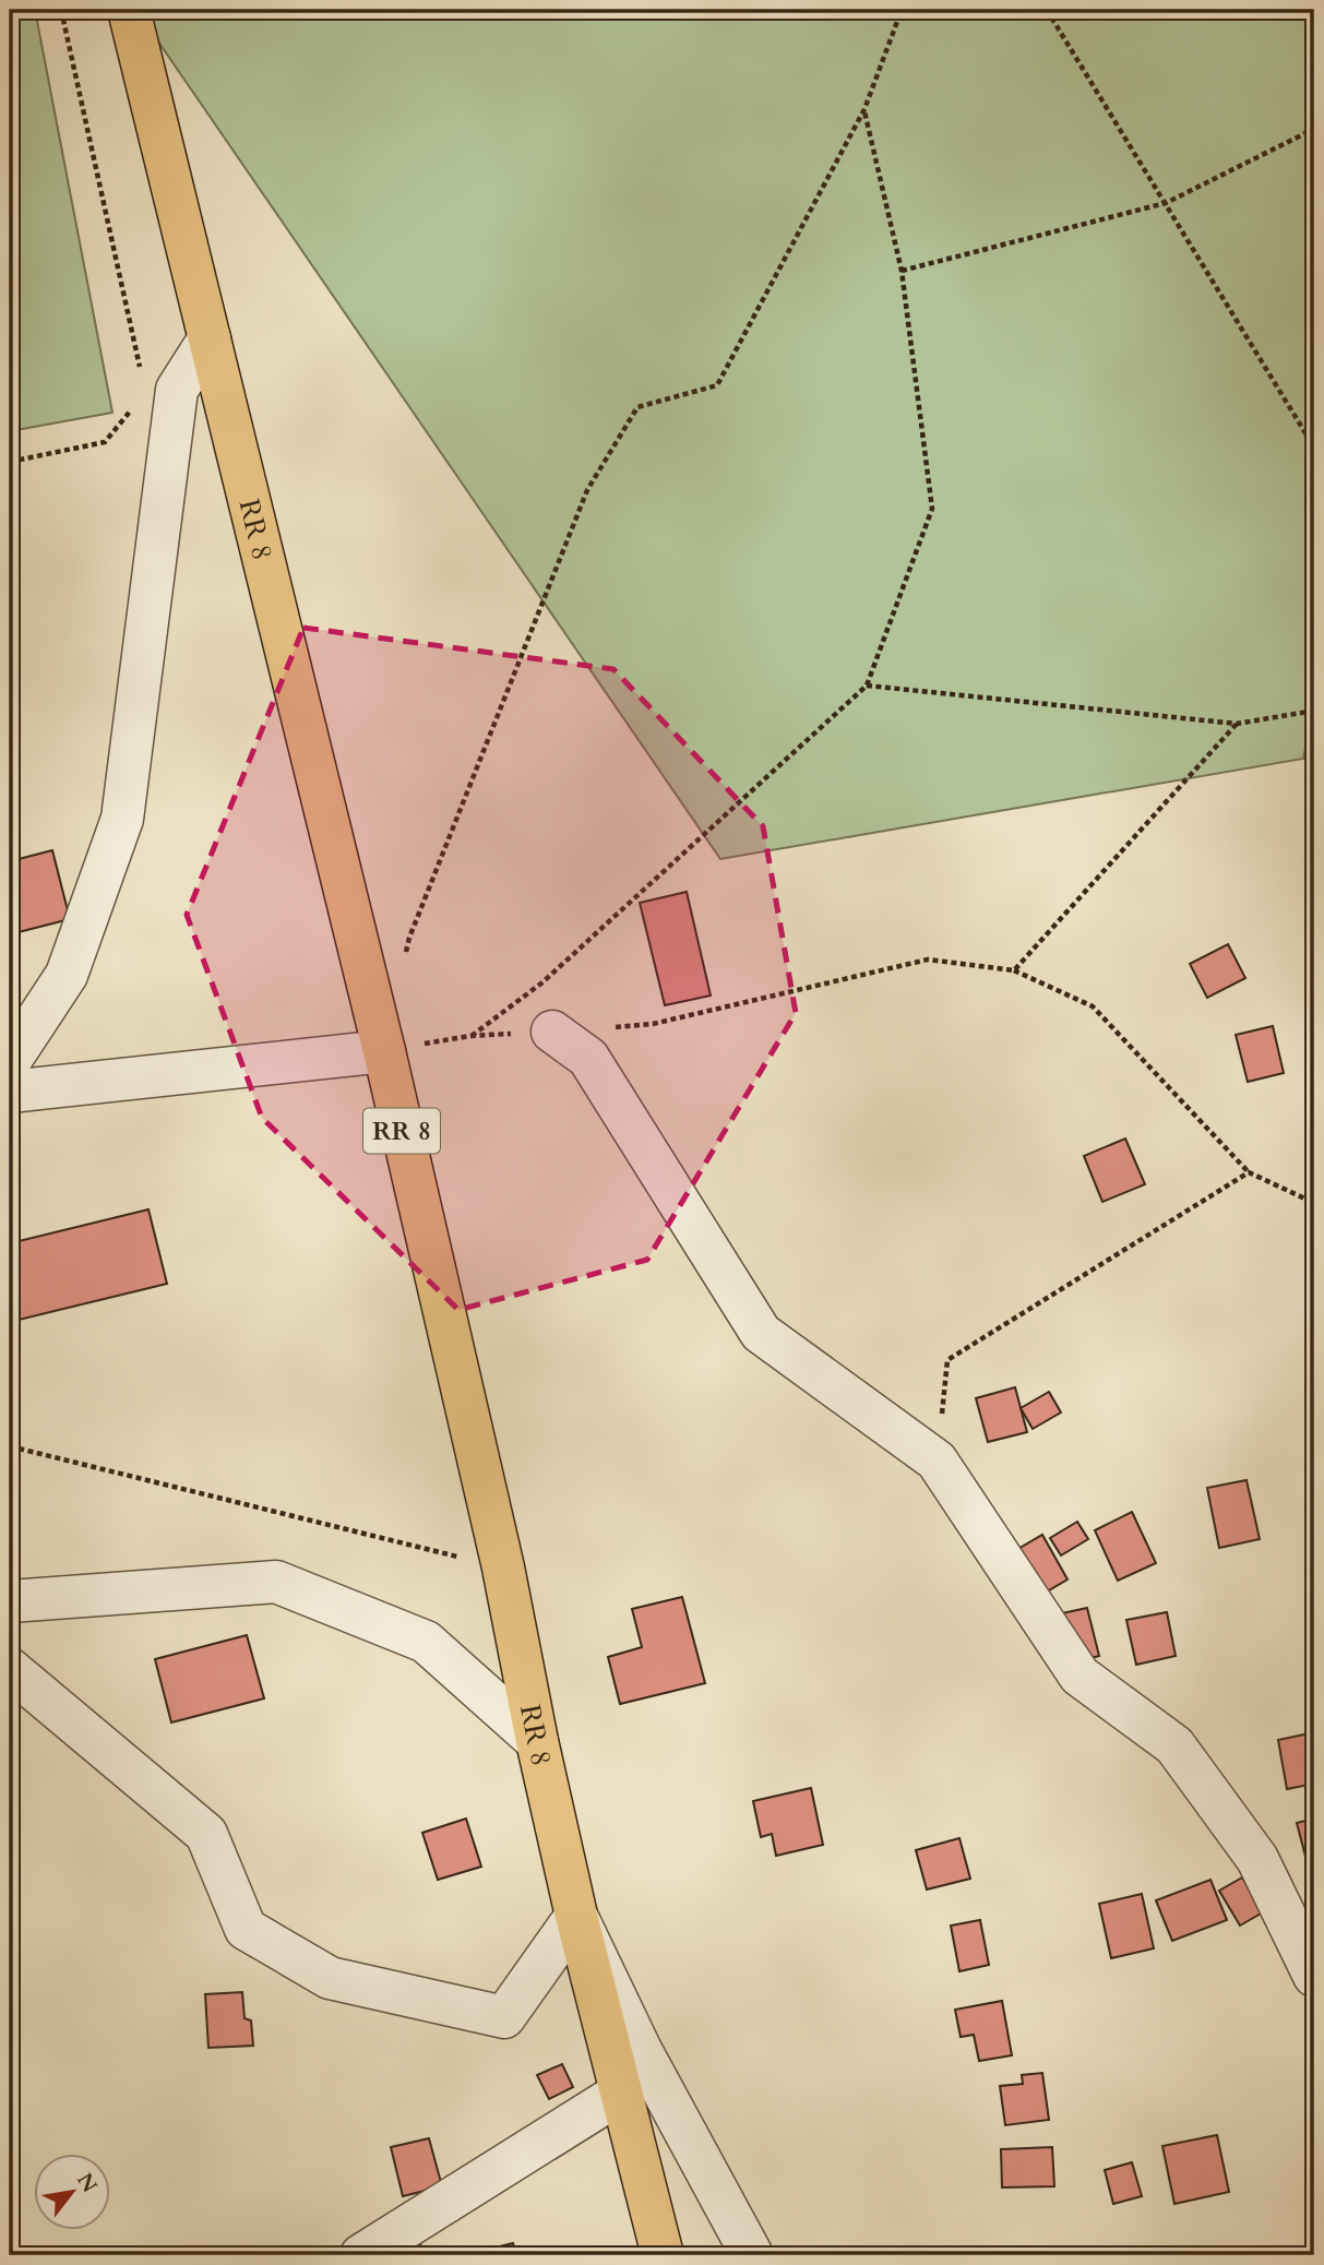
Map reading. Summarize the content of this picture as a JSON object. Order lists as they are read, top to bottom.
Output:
{
  "streets": {
    "main road": ["RR 8"]
  },
  "north": "top right"
}
